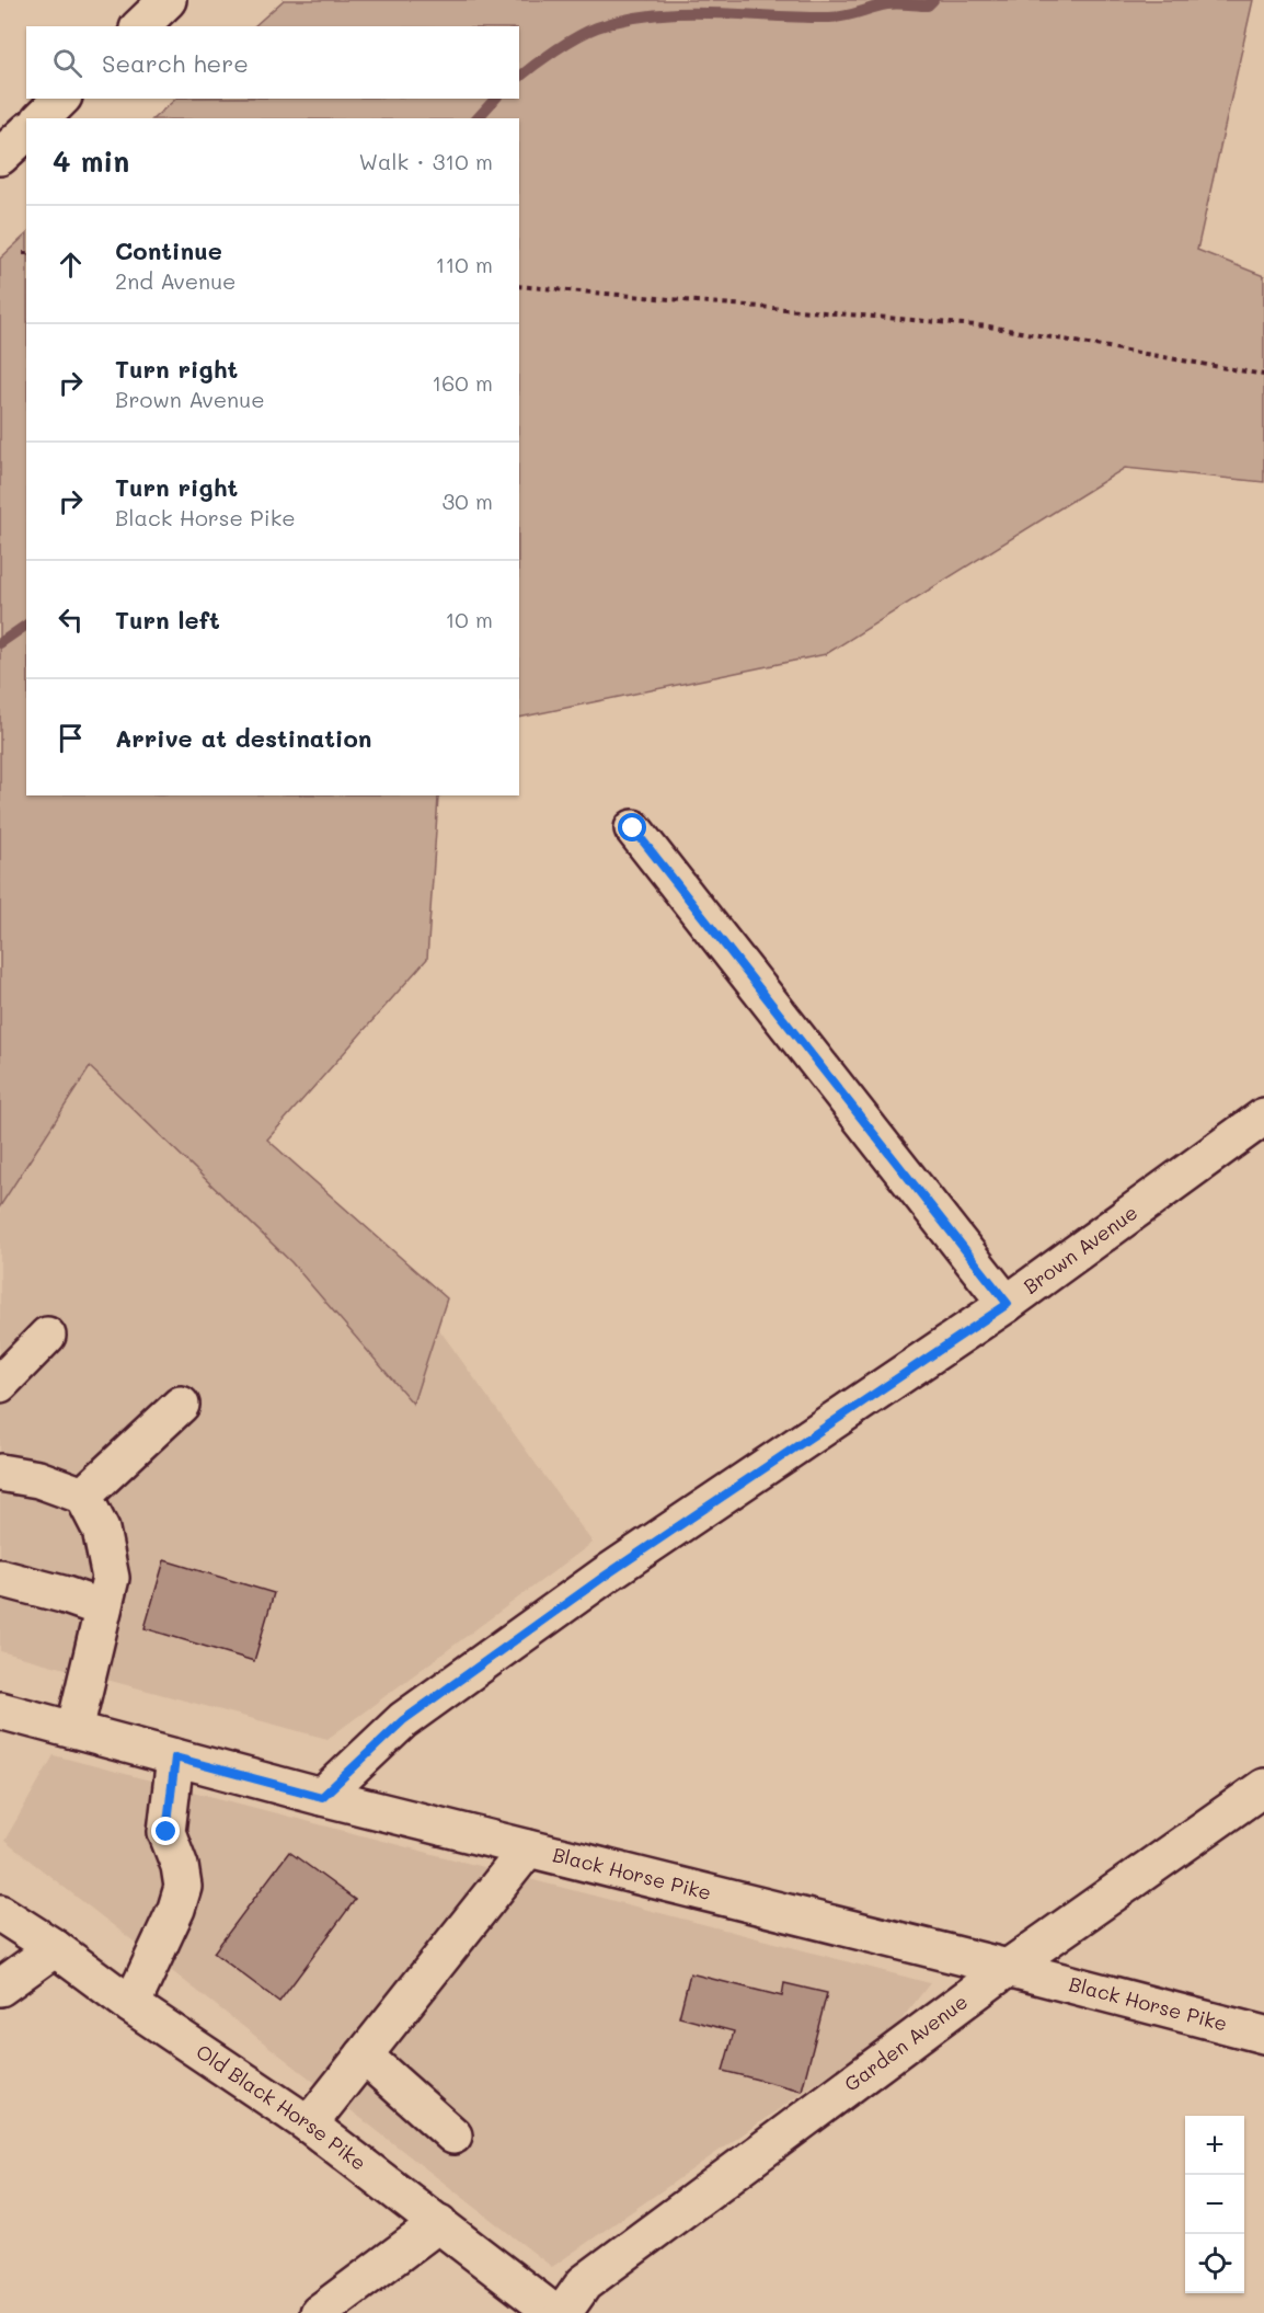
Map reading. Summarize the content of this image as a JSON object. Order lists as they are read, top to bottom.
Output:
{
  "streets": {
    "main road": [
      "Brown Avenue",
      "Black Horse Pike",
      "Garden Avenue",
      "Old Black Horse Pike"
    ]
  },
  "crossings": [
    ["Brown Avenue", "Black Horse Pike"],
    ["Black Horse Pike", "Garden Avenue"]
  ],
  "page": {
    "search": "Search here",
    "heading": ["4 min", "Walk · 310 m"],
    "list": [
      ["Continue", "2nd Avenue", "110 m"],
      ["Turn right", "Brown Avenue", "160 m"],
      ["Turn right", "Black Horse Pike", "30 m"],
      ["Turn left", "10 m"],
      "Arrive at destination"
    ],
    "map_buttons": ["+", "−"]
  }
}
